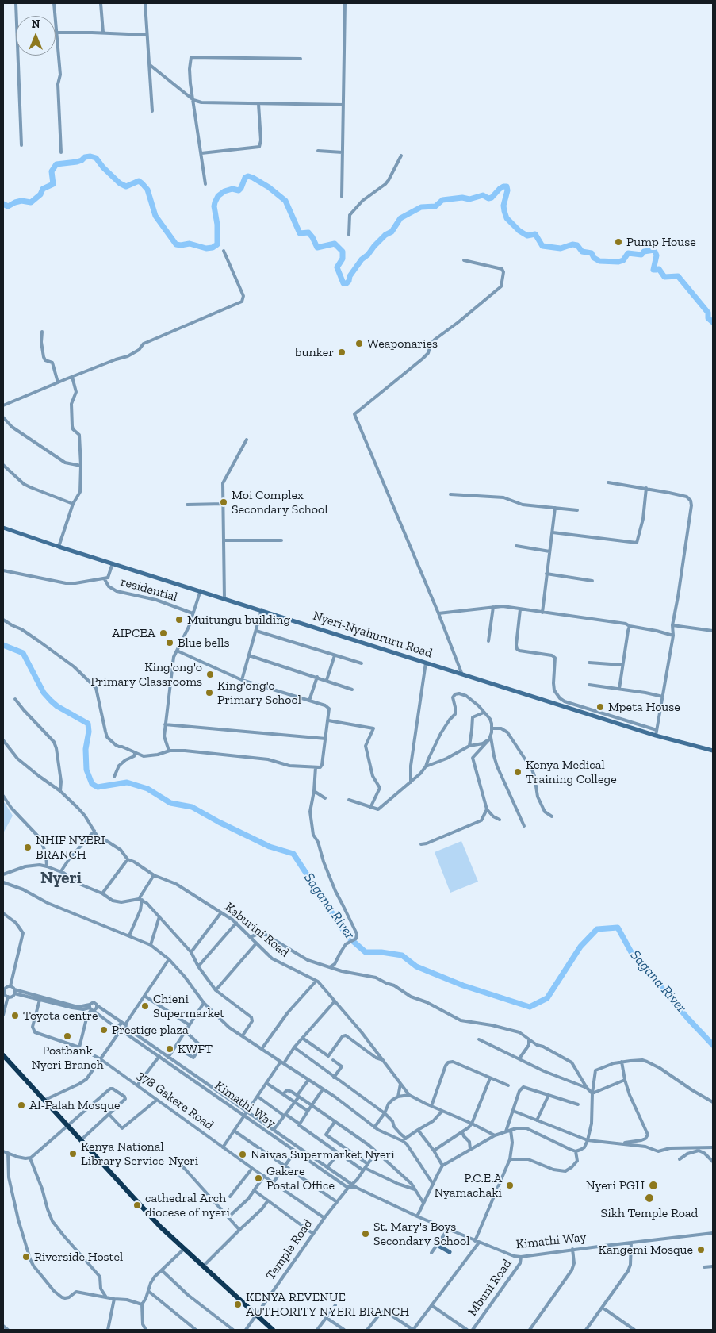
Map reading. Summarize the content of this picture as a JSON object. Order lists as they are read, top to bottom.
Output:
{
  "streets": {
    "main road": ["Nyeri-Nyahururu Road"],
    "street": [
      "residential",
      "Kaburini Road",
      "378 Gakere Road",
      "Kimathi Way",
      "Temple Road",
      "Mbuni Road"
    ]
  },
  "crossings": [
    ["378 Gakere Road", "Temple Road"],
    ["Kimathi Way", "Temple Road"],
    ["Kimathi Way", "Mbuni Road"]
  ],
  "districts": ["Nyeri"],
  "water": ["Sagana River"],
  "places": [
    "Pump House",
    "Weaponaries",
    "bunker",
    "Moi Complex Secondary School",
    "Muitungu building",
    "AIPCEA",
    "Blue bells",
    "King'ong'o Primary Classrooms",
    "King'ong'o Primary School",
    "Mpeta House",
    "Kenya Medical Training College",
    "NHIF NYERI BRANCH",
    "Chieni Supermarket",
    "Toyota centre",
    "Prestige plaza",
    "Postbank Nyeri Branch",
    "KWFT",
    "Al-Falah Mosque",
    "Kenya National Library Service-Nyeri",
    "Naivas Supermarket Nyeri",
    "Gakere Postal Office",
    "P.C.E.A Nyamachaki",
    "Nyeri PGH",
    "Sikh Temple Road",
    "cathedral Arch diocese of nyeri",
    "St. Mary's Boys Secondary School",
    "Kangemi Mosque",
    "Riverside Hostel",
    "KENYA REVENUE AUTHORITY NYERI BRANCH"
  ],
  "north": "top"
}
